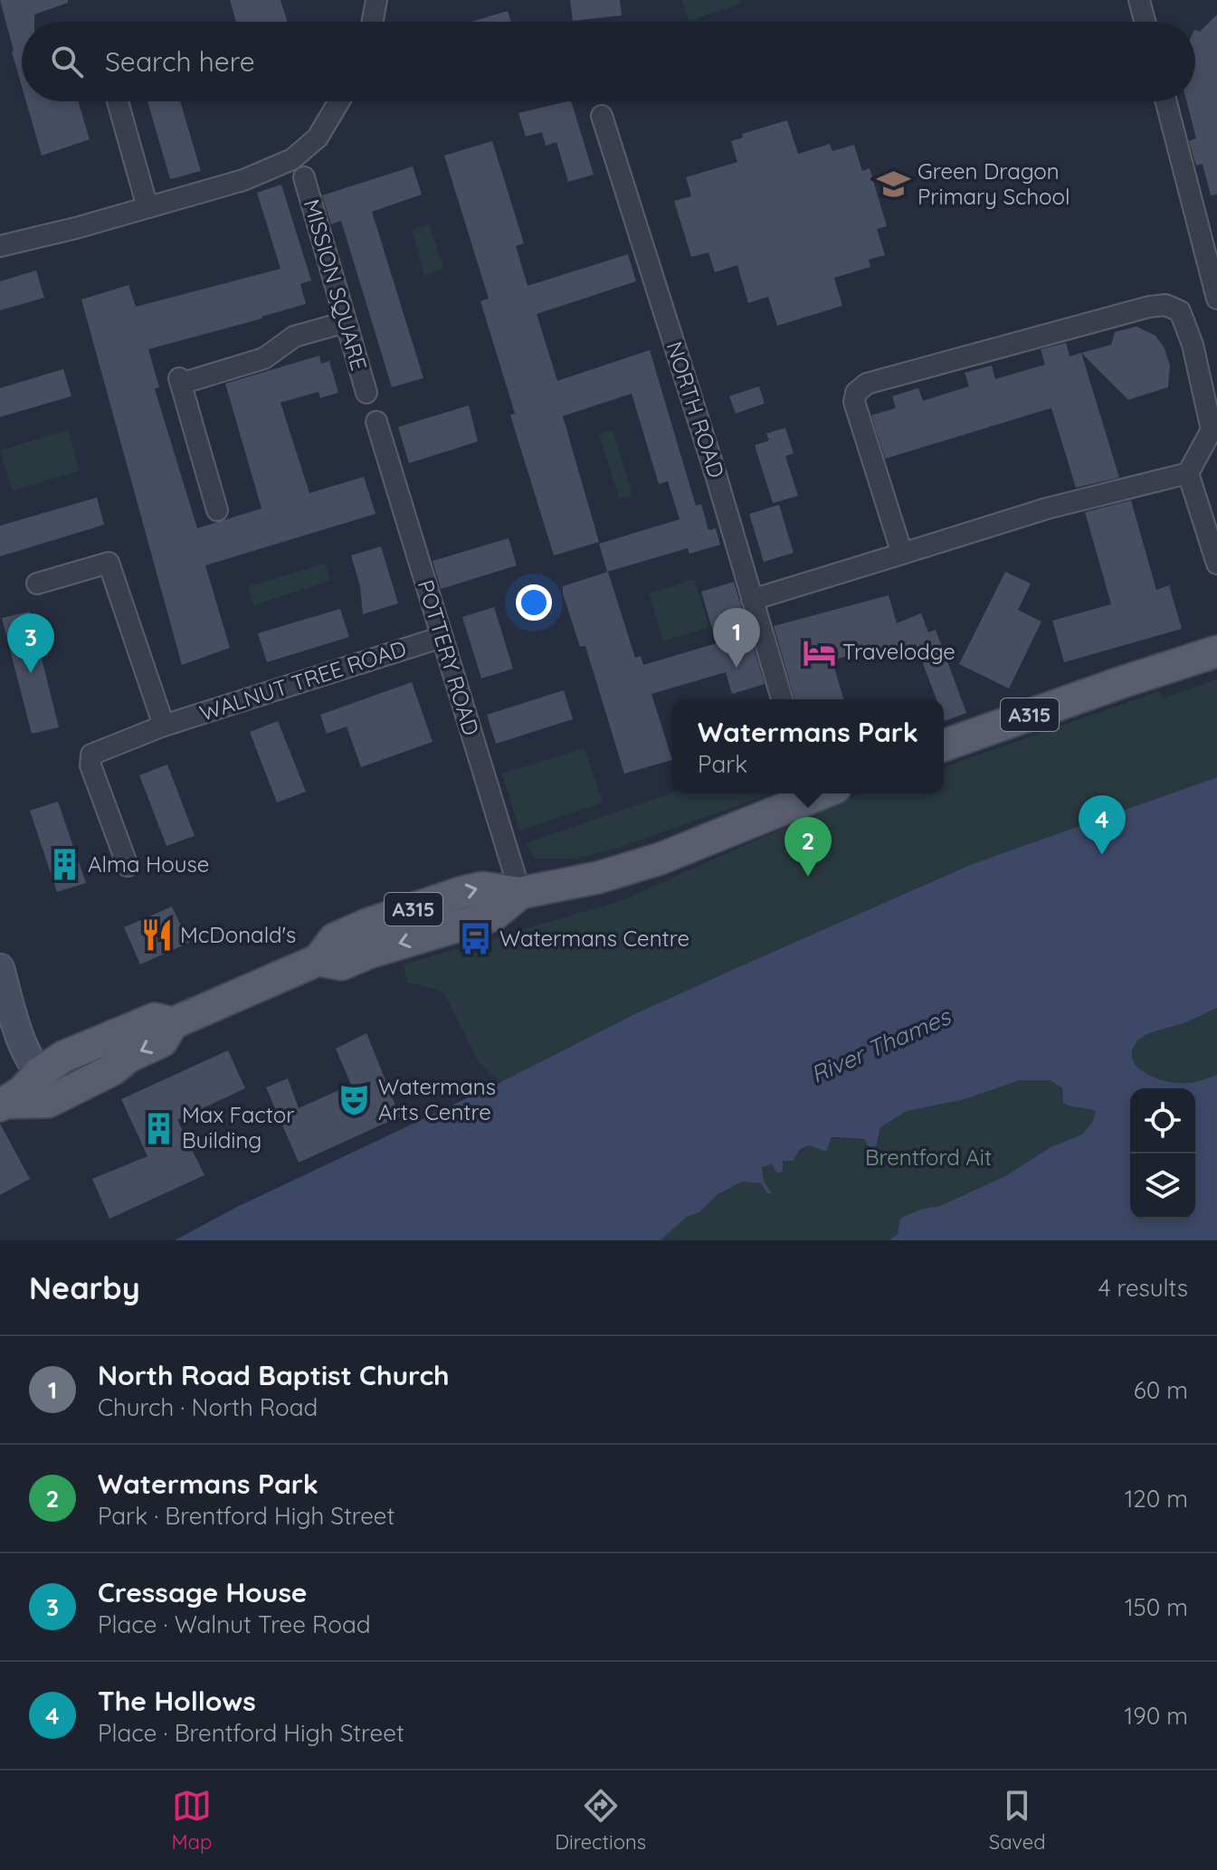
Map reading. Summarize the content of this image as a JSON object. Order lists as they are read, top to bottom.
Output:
{
  "streets": {
    "main road": ["A315"],
    "street": [
      "MISSION SQUARE",
      "NORTH ROAD",
      "POTTERY ROAD",
      "WALNUT TREE ROAD"
    ]
  },
  "crossings": [
    ["POTTERY ROAD", "WALNUT TREE ROAD"],
    ["POTTERY ROAD", "A315"]
  ],
  "water": ["River Thames"],
  "parks": ["Brentford Ait"],
  "places": {
    "school or university": ["Green Dragon Primary School"],
    "hotel": ["Travelodge"],
    "building": ["Alma House", "Max Factor Building"],
    "restaurant": ["McDonald's"],
    "bus stop": ["Watermans Centre"],
    "theatre": ["Watermans Arts Centre"]
  },
  "page": {
    "search": "Search here",
    "pins": [
      "1",
      "3",
      "4",
      "2"
    ],
    "popup": ["Watermans Park", "Park"],
    "heading": ["Nearby", "4 results"],
    "list": [
      {
        "mark": "1",
        "name": "North Road Baptist Church",
        "note": "Church · North Road",
        "value": "60 m"
      },
      {
        "mark": "2",
        "name": "Watermans Park",
        "note": "Park · Brentford High Street",
        "value": "120 m"
      },
      {
        "mark": "3",
        "name": "Cressage House",
        "note": "Place · Walnut Tree Road",
        "value": "150 m"
      },
      {
        "mark": "4",
        "name": "The Hollows",
        "note": "Place · Brentford High Street",
        "value": "190 m"
      }
    ],
    "nav": ["Map", "Directions", "Saved"]
  }
}
